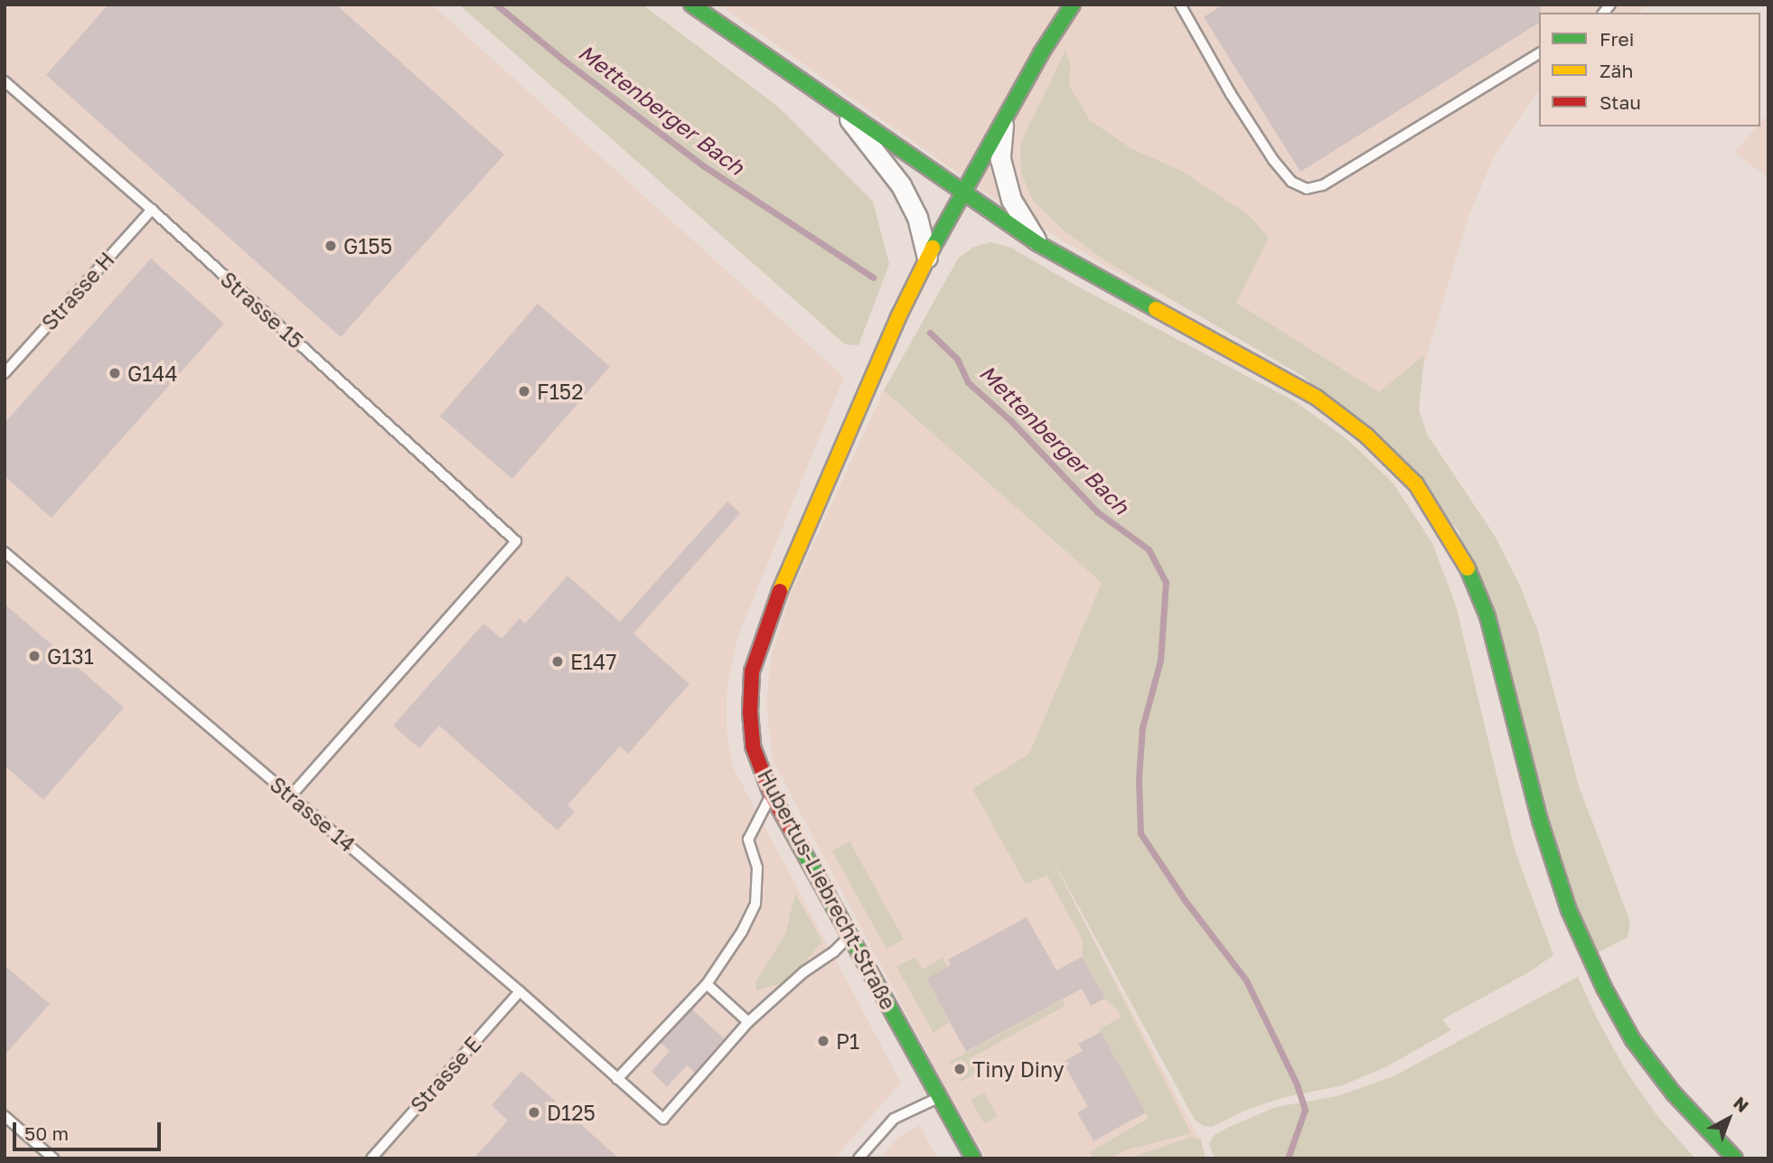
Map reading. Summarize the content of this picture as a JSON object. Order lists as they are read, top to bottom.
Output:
{
  "streets": {
    "main road": ["Hubertus-Liebrecht-Straße"],
    "lane": [
      "Strasse H",
      "Strasse 15",
      "Strasse 14",
      "Strasse E"
    ]
  },
  "crossings": [
    ["Strasse H", "Strasse 15"],
    ["Strasse 15", "Strasse 14"],
    ["Strasse 14", "Strasse E"]
  ],
  "water": ["Mettenberger Bach"],
  "places": [
    "G155",
    "G144",
    "F152",
    "G131",
    "E147",
    "P1",
    "Tiny Diny",
    "D125"
  ],
  "legend": ["Frei", "Zäh", "Stau"],
  "scale_bar": "50 m",
  "north": "top right"
}
